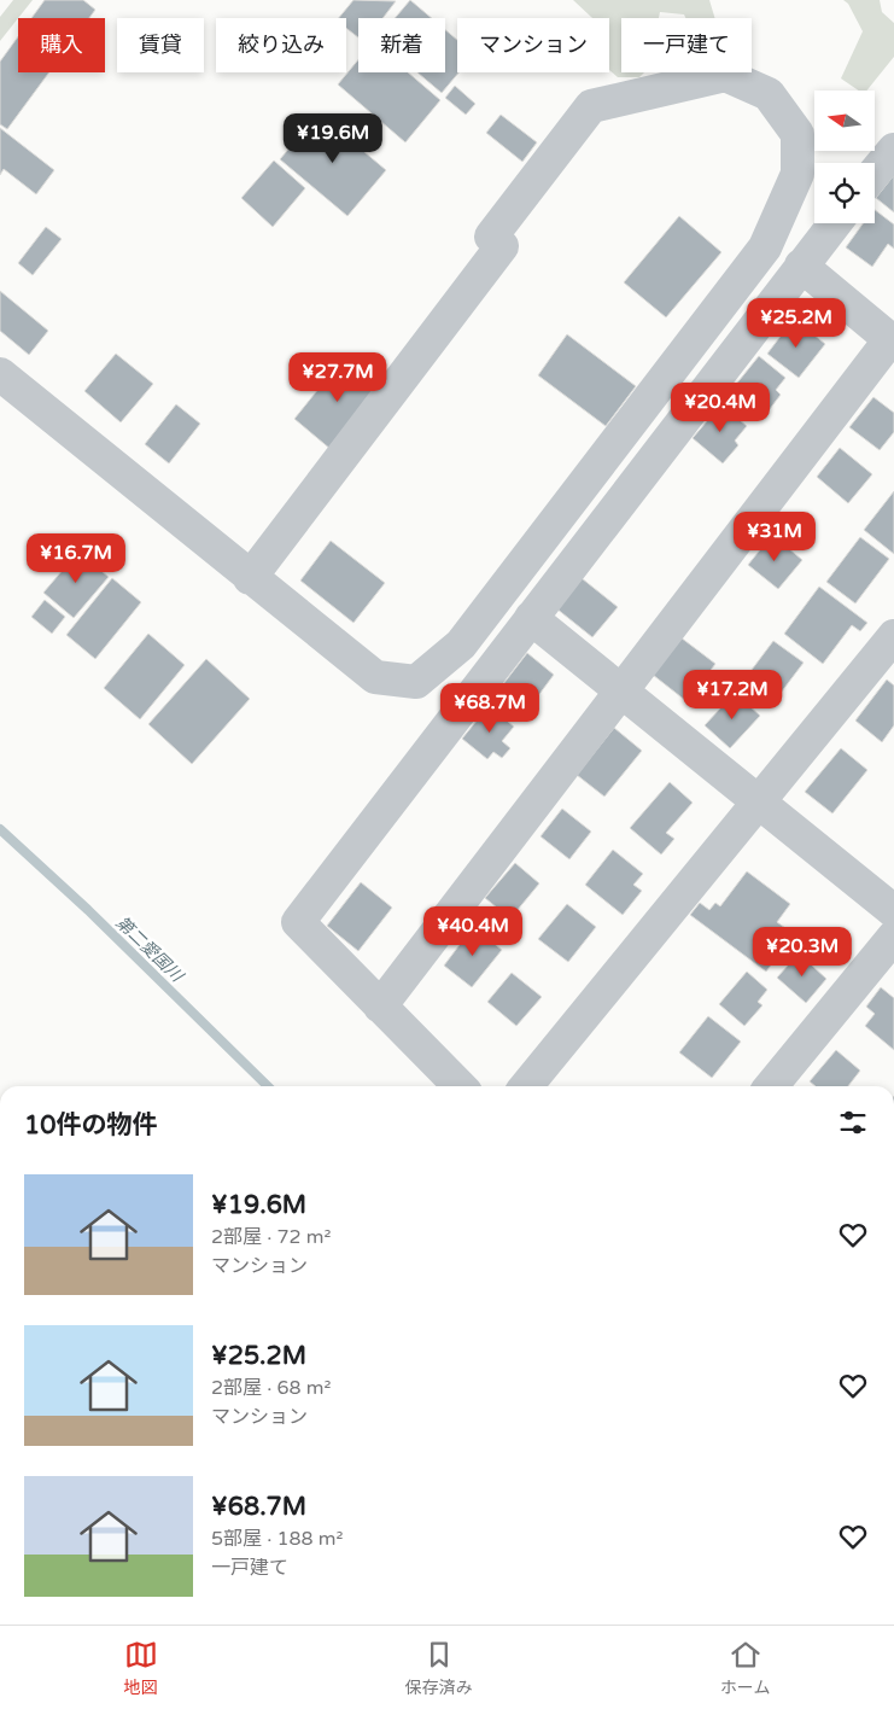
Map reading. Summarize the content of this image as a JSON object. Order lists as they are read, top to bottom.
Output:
{
  "water": ["第二愛国川"],
  "north": "left",
  "page": {
    "chip": [
      "購入",
      "賃貸",
      "絞り込み",
      "新着",
      "マンション",
      "一戸建て"
    ],
    "price": [
      "¥19.6M",
      "¥25.2M",
      "¥27.7M",
      "¥20.4M",
      "¥31M",
      "¥16.7M",
      "¥17.2M",
      "¥68.7M",
      "¥40.4M",
      "¥20.3M"
    ],
    "heading": "10件の物件",
    "list": [
      {
        "name": "¥19.6M",
        "note": "2部屋 · 72 m² · マンション"
      },
      {
        "name": "¥25.2M",
        "note": "2部屋 · 68 m² · マンション"
      },
      {
        "name": "¥68.7M",
        "note": "5部屋 · 188 m² · 一戸建て"
      }
    ],
    "tabs": ["地図", "保存済み", "ホーム"]
  }
}
